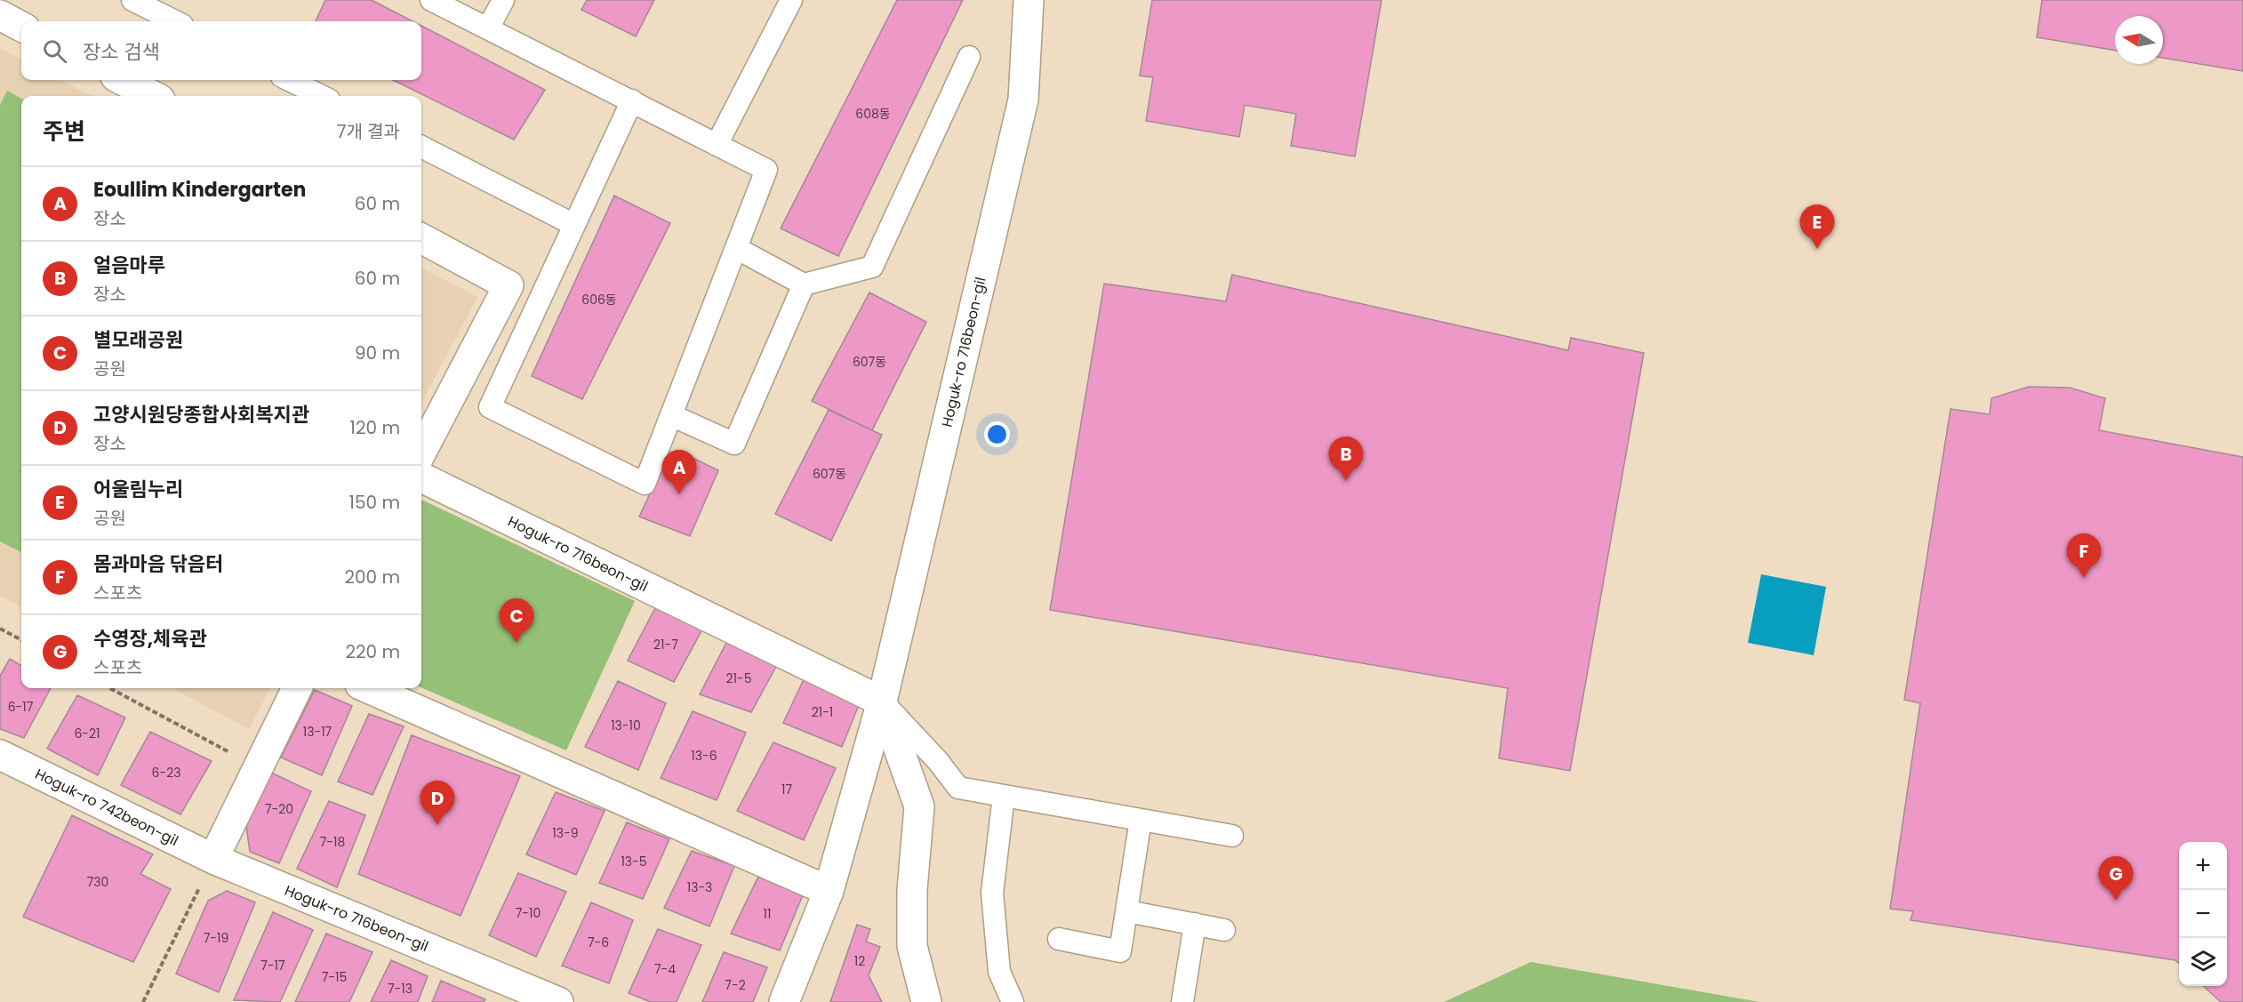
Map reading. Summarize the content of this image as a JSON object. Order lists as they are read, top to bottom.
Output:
{
  "streets": {
    "street": ["Hoguk-ro 716beon-gil", "Hoguk-ro 742beon-gil"]
  },
  "crossings": [
    ["Hoguk-ro 716beon-gil", "Hoguk-ro 742beon-gil"]
  ],
  "house_numbers": [
    "608동",
    "606동",
    "607동",
    "607동",
    "21-7",
    "21-5",
    "6-17",
    "21-1",
    "13-10",
    "13-17",
    "6-21",
    "13-6",
    "6-23",
    "17",
    "7-20",
    "13-9",
    "7-18",
    "13-5",
    "730",
    "13-3",
    "7-10",
    "11",
    "7-19",
    "7-6",
    "12",
    "7-17",
    "7-4",
    "7-15",
    "7-2",
    "7-13"
  ],
  "north": "left",
  "page": {
    "search": "장소 검색",
    "heading": ["주변", "7개 결과"],
    "list": [
      {
        "mark": "A",
        "name": "Eoullim Kindergarten",
        "note": "장소",
        "value": "60 m"
      },
      {
        "mark": "B",
        "name": "얼음마루",
        "note": "장소",
        "value": "60 m"
      },
      {
        "mark": "C",
        "name": "별모래공원",
        "note": "공원",
        "value": "90 m"
      },
      {
        "mark": "D",
        "name": "고양시원당종합사회복지관",
        "note": "장소",
        "value": "120 m"
      },
      {
        "mark": "E",
        "name": "어울림누리",
        "note": "공원",
        "value": "150 m"
      },
      {
        "mark": "F",
        "name": "몸과마음 닦음터",
        "note": "스포츠",
        "value": "200 m"
      },
      {
        "mark": "G",
        "name": "수영장,체육관",
        "note": "스포츠",
        "value": "220 m"
      }
    ],
    "pins": [
      "E",
      "B",
      "A",
      "F",
      "C",
      "D",
      "G"
    ],
    "map_buttons": ["+", "−"]
  }
}
